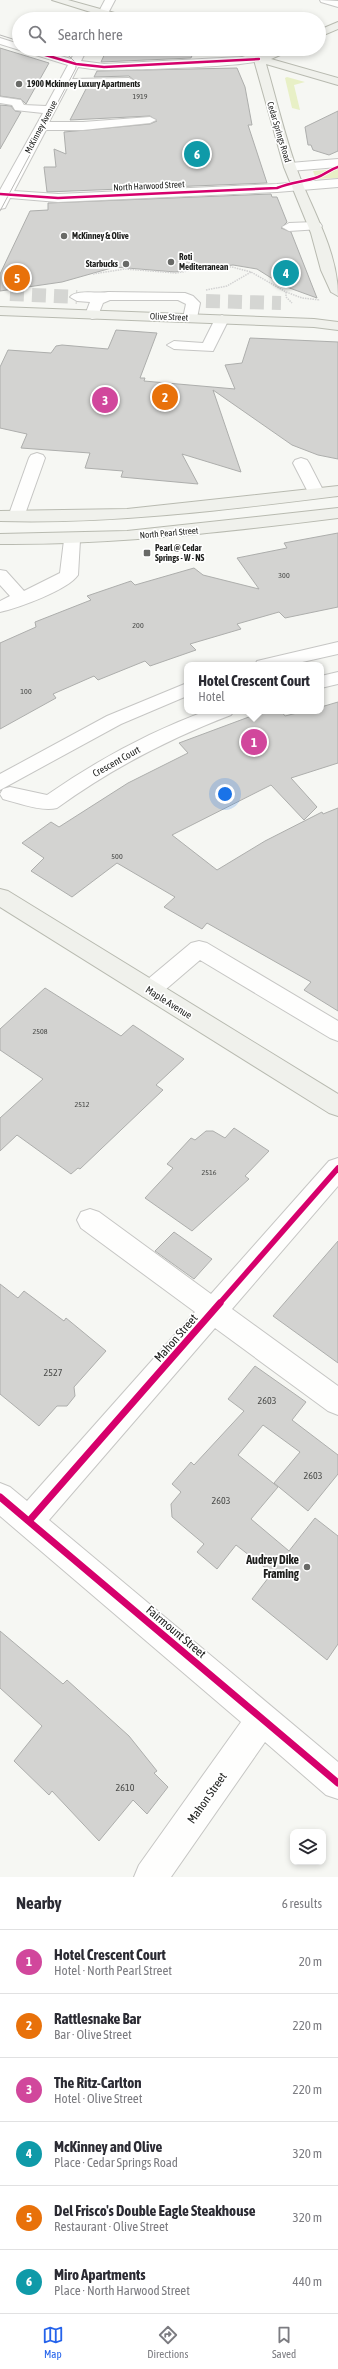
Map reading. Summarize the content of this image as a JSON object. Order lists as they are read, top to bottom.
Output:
{
  "streets": {
    "main road": [
      "Cedar Springs Road",
      "Olive Street",
      "North Pearl Street",
      "Maple Avenue"
    ],
    "street": [
      "McKinney Avenue",
      "North Harwood Street",
      "Crescent Court",
      "Mahon Street",
      "Fairmount Street"
    ]
  },
  "crossings": [
    ["McKinney Avenue", "North Harwood Street"],
    ["Cedar Springs Road", "North Harwood Street"],
    ["Mahon Street", "Fairmount Street"]
  ],
  "places": {
    "other": [
      "1900 Mckinney Luxury Apartments",
      "McKinney & Olive",
      "Roti Mediterranean",
      "Starbucks",
      "Audrey Dike Framing"
    ],
    "transit": ["Pearl @ Cedar Springs - W - NS"]
  },
  "house_numbers": [
    "1919",
    "300",
    "200",
    "100",
    "500",
    "2508",
    "2512",
    "2516",
    "2527",
    "2603",
    "2603",
    "2603",
    "2610"
  ],
  "page": {
    "search": "Search here",
    "pins": [
      "6",
      "4",
      "5",
      "2",
      "3",
      "1"
    ],
    "popup": ["Hotel Crescent Court", "Hotel"],
    "heading": ["Nearby", "6 results"],
    "list": [
      {
        "mark": "1",
        "name": "Hotel Crescent Court",
        "note": "Hotel · North Pearl Street",
        "value": "20 m"
      },
      {
        "mark": "2",
        "name": "Rattlesnake Bar",
        "note": "Bar · Olive Street",
        "value": "220 m"
      },
      {
        "mark": "3",
        "name": "The Ritz-Carlton",
        "note": "Hotel · Olive Street",
        "value": "220 m"
      },
      {
        "mark": "4",
        "name": "McKinney and Olive",
        "note": "Place · Cedar Springs Road",
        "value": "320 m"
      },
      {
        "mark": "5",
        "name": "Del Frisco's Double Eagle Steakhouse",
        "note": "Restaurant · Olive Street",
        "value": "320 m"
      },
      {
        "mark": "6",
        "name": "Miro Apartments",
        "note": "Place · North Harwood Street",
        "value": "440 m"
      }
    ],
    "nav": ["Map", "Directions", "Saved"]
  }
}
